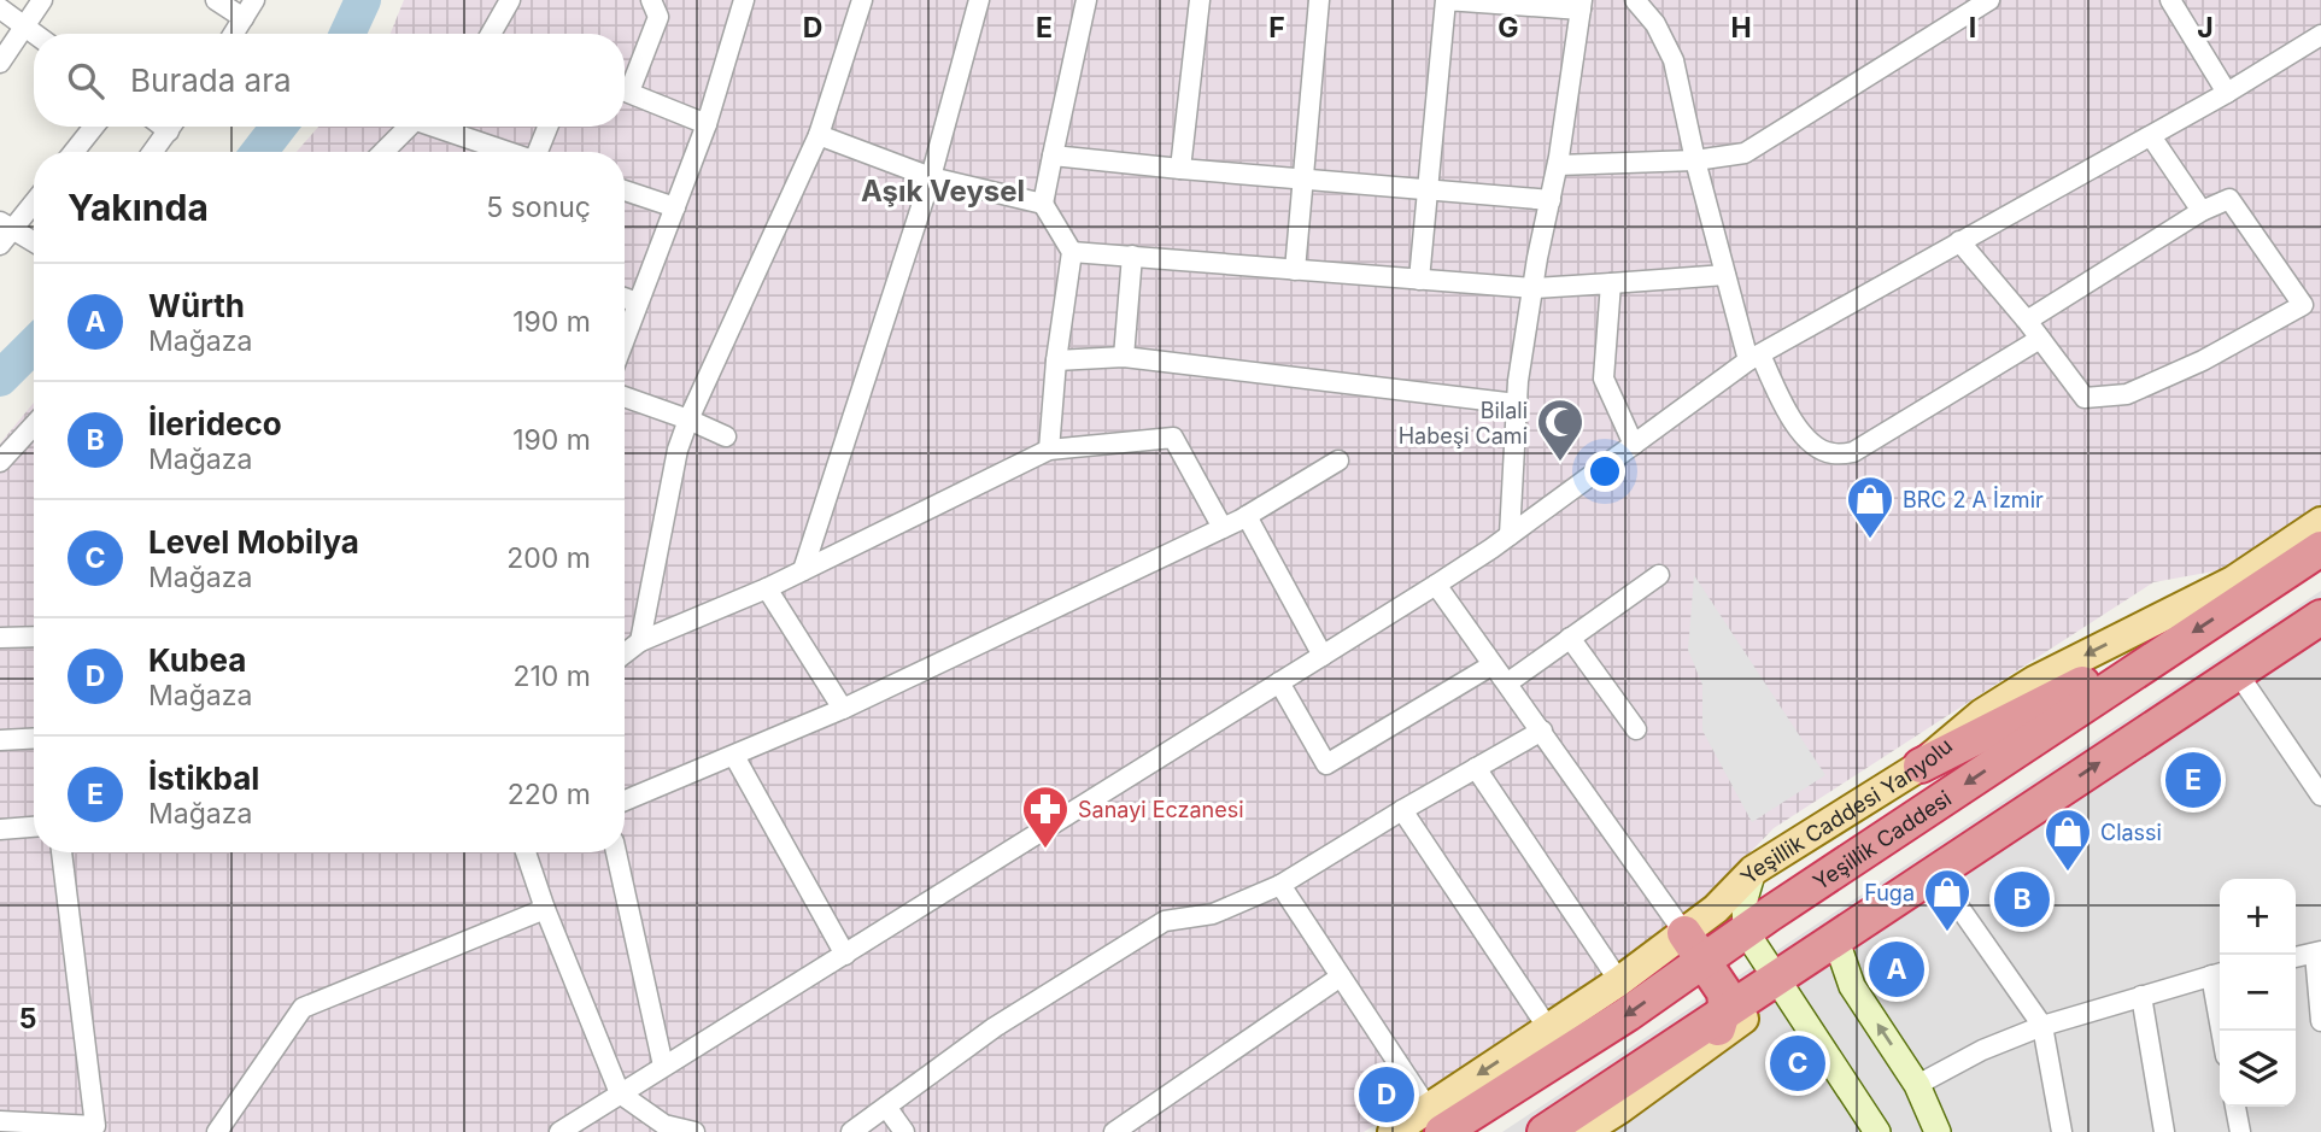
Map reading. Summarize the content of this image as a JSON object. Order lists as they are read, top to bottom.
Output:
{
  "streets": {
    "highway": ["Yeşillik Caddesi"],
    "main road": ["Yeşillik Caddesi Yanyolu"]
  },
  "crossings": [
    ["Yeşillik Caddesi Yanyolu", "Yeşillik Caddesi"]
  ],
  "one_way": ["Yeşillik Caddesi Yanyolu"],
  "districts": ["Aşık Veysel"],
  "places": {
    "mosque": ["Bilali Habeşi Cami"],
    "shop": ["BRC 2 A İzmir", "Classi", "Fuga"],
    "pharmacy": ["Sanayi Eczanesi"]
  },
  "page": {
    "search": "Burada ara",
    "heading": ["Yakında", "5 sonuç"],
    "list": [
      {
        "mark": "A",
        "name": "Würth",
        "note": "Mağaza",
        "value": "190 m"
      },
      {
        "mark": "B",
        "name": "İlerideco",
        "note": "Mağaza",
        "value": "190 m"
      },
      {
        "mark": "C",
        "name": "Level Mobilya",
        "note": "Mağaza",
        "value": "200 m"
      },
      {
        "mark": "D",
        "name": "Kubea",
        "note": "Mağaza",
        "value": "210 m"
      },
      {
        "mark": "E",
        "name": "İstikbal",
        "note": "Mağaza",
        "value": "220 m"
      }
    ],
    "pins": [
      "E",
      "B",
      "A",
      "C",
      "D"
    ],
    "map_buttons": ["+", "−"]
  },
  "grid": {
    "columns": [
      "D",
      "E",
      "F",
      "G",
      "H",
      "I",
      "J"
    ],
    "rows": ["5"]
  }
}
